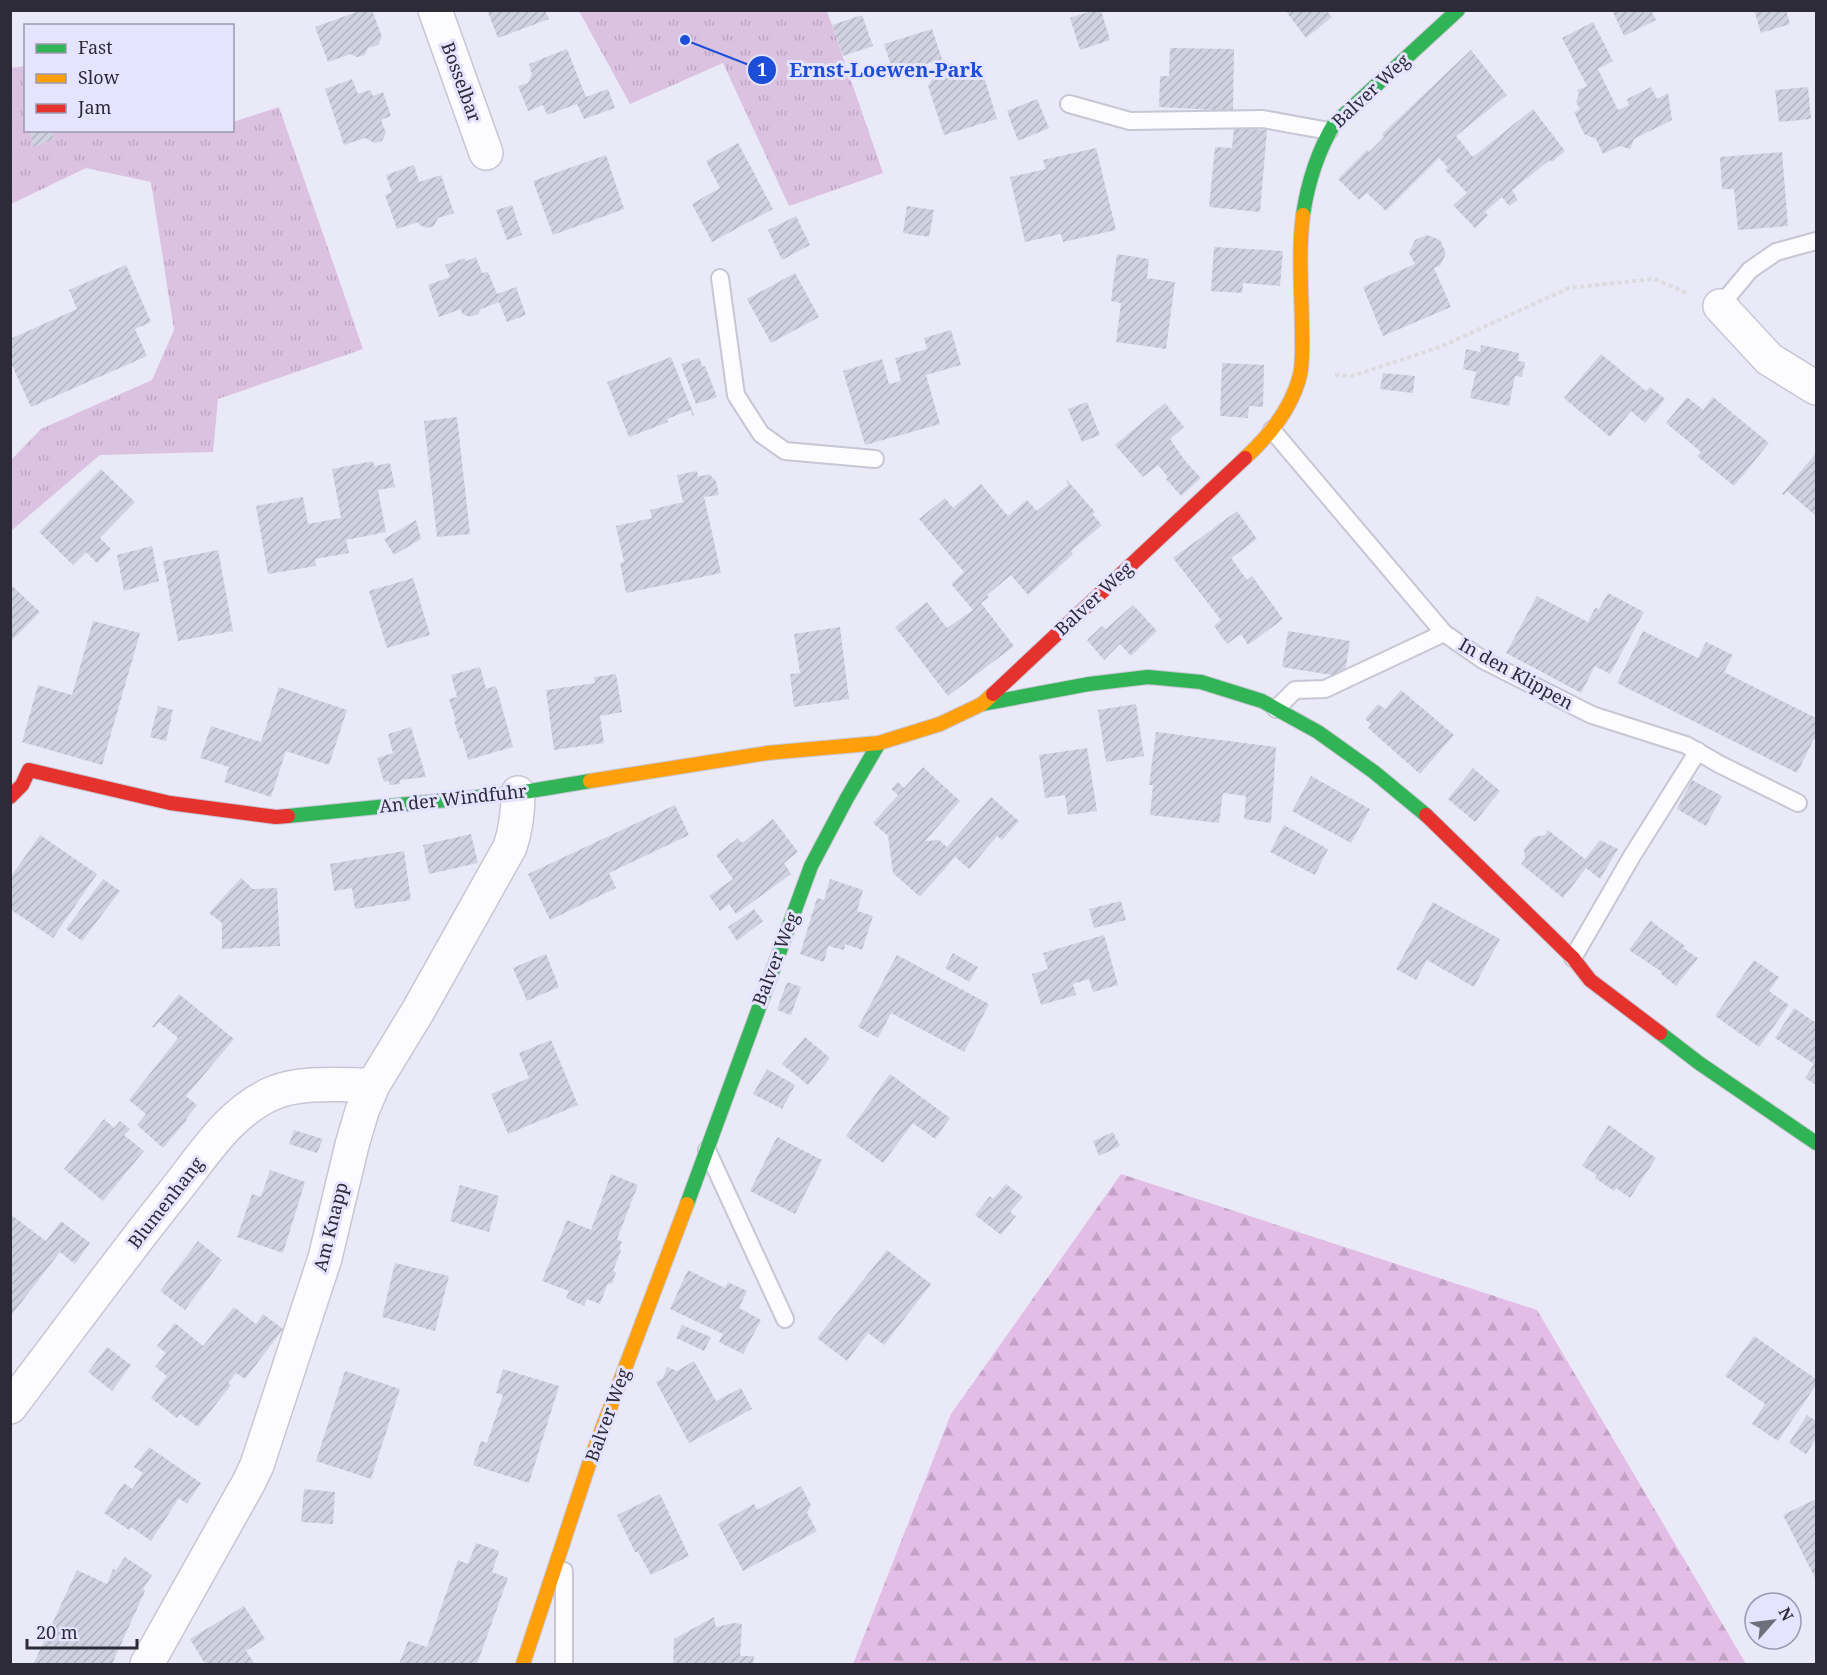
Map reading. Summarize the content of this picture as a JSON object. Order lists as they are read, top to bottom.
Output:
{
  "streets": {
    "street": [
      "Bosselbar",
      "Balver Weg",
      "An der Windfuhr",
      "Blumenhang",
      "Am Knapp"
    ],
    "lane": ["In den Klippen"]
  },
  "crossings": [
    ["Balver Weg", "An der Windfuhr"],
    ["An der Windfuhr", "Am Knapp"],
    ["Blumenhang", "Am Knapp"]
  ],
  "places": ["Ernst-Loewen-Park"],
  "legend": ["Fast", "Slow", "Jam"],
  "scale_bar": "20 m",
  "north": "top right"
}
